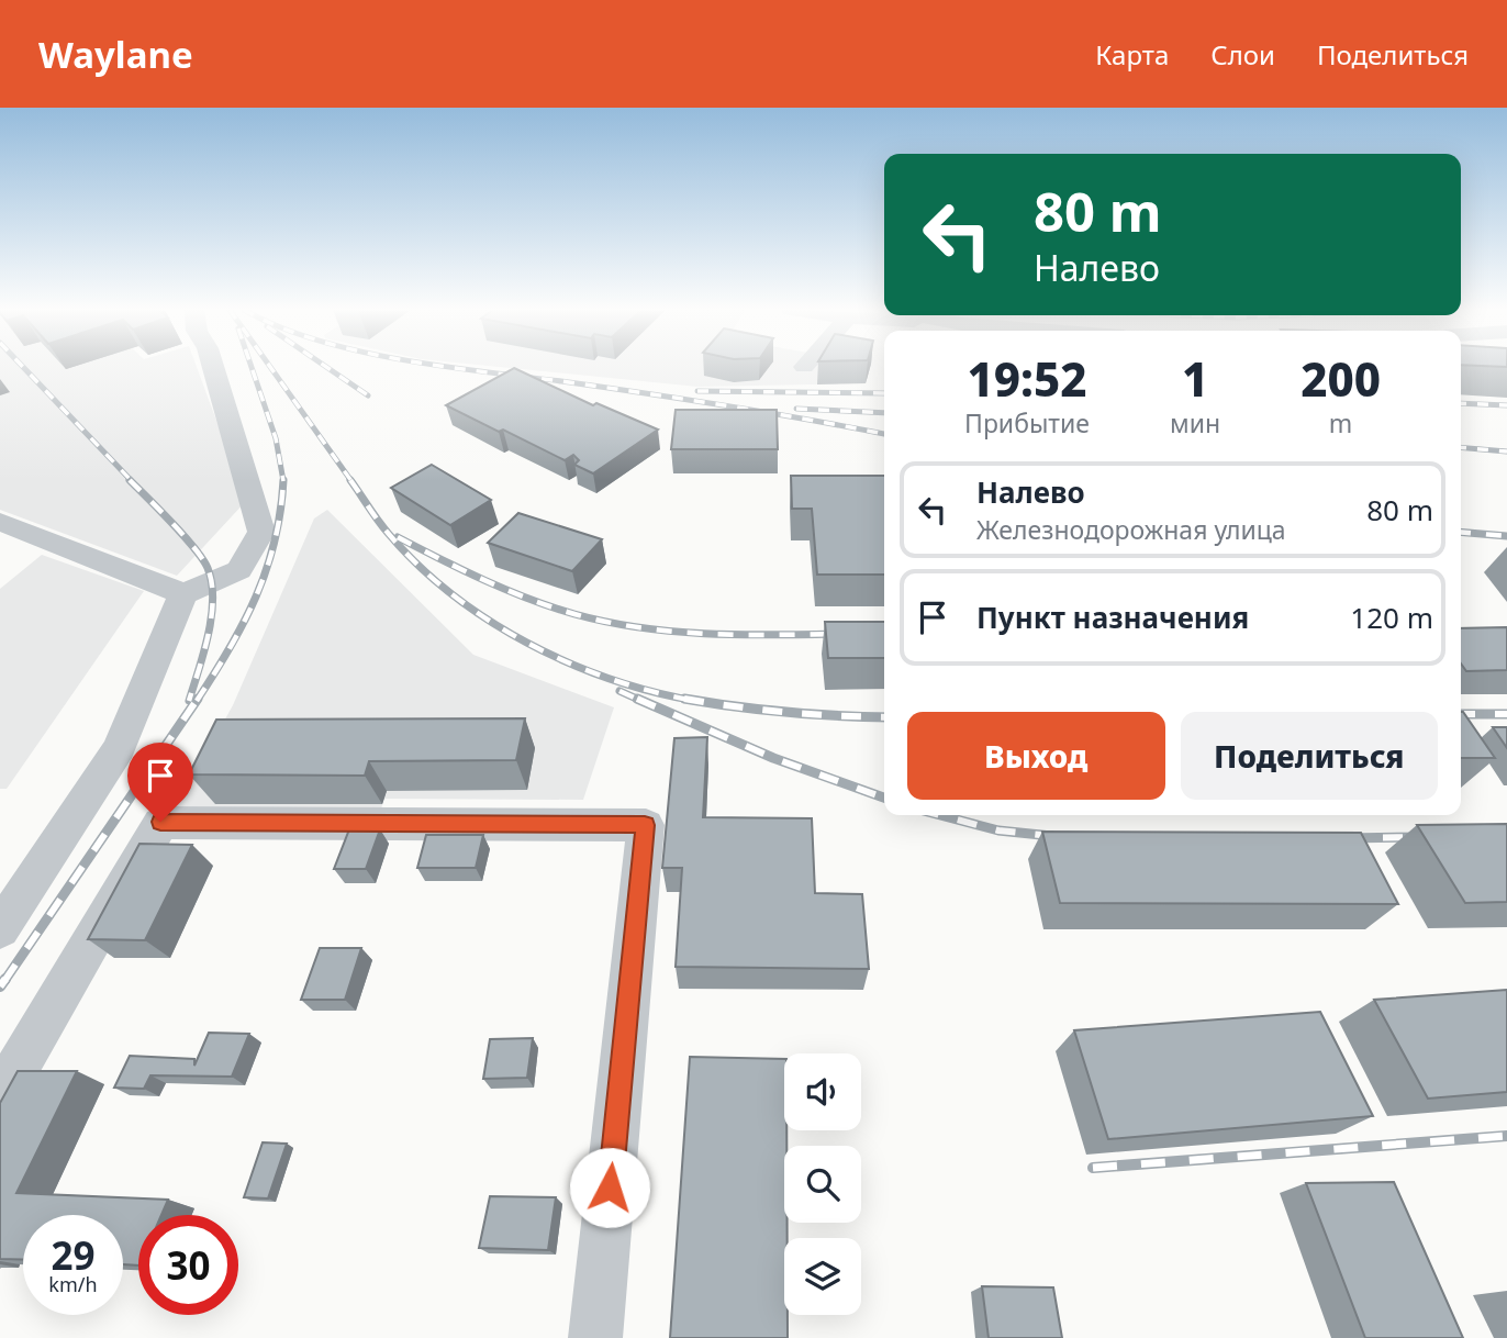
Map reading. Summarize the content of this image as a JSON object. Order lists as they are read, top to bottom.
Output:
{
  "page": {
    "header": "Waylane",
    "nav": ["Карта", "Слои", "Поделиться"],
    "turn": ["80 m", "Налево"],
    "eta": [
      "19:52",
      "Прибытие",
      "1",
      "мин",
      "200",
      "m"
    ],
    "list": [
      {
        "name": "Налево",
        "note": "Железнодорожная улица",
        "value": "80 m"
      },
      {
        "name": "Пункт назначения",
        "value": "120 m"
      }
    ],
    "buttons": ["Выход", "Поделиться"],
    "speed": "29 km/h",
    "limit": "30"
  }
}
